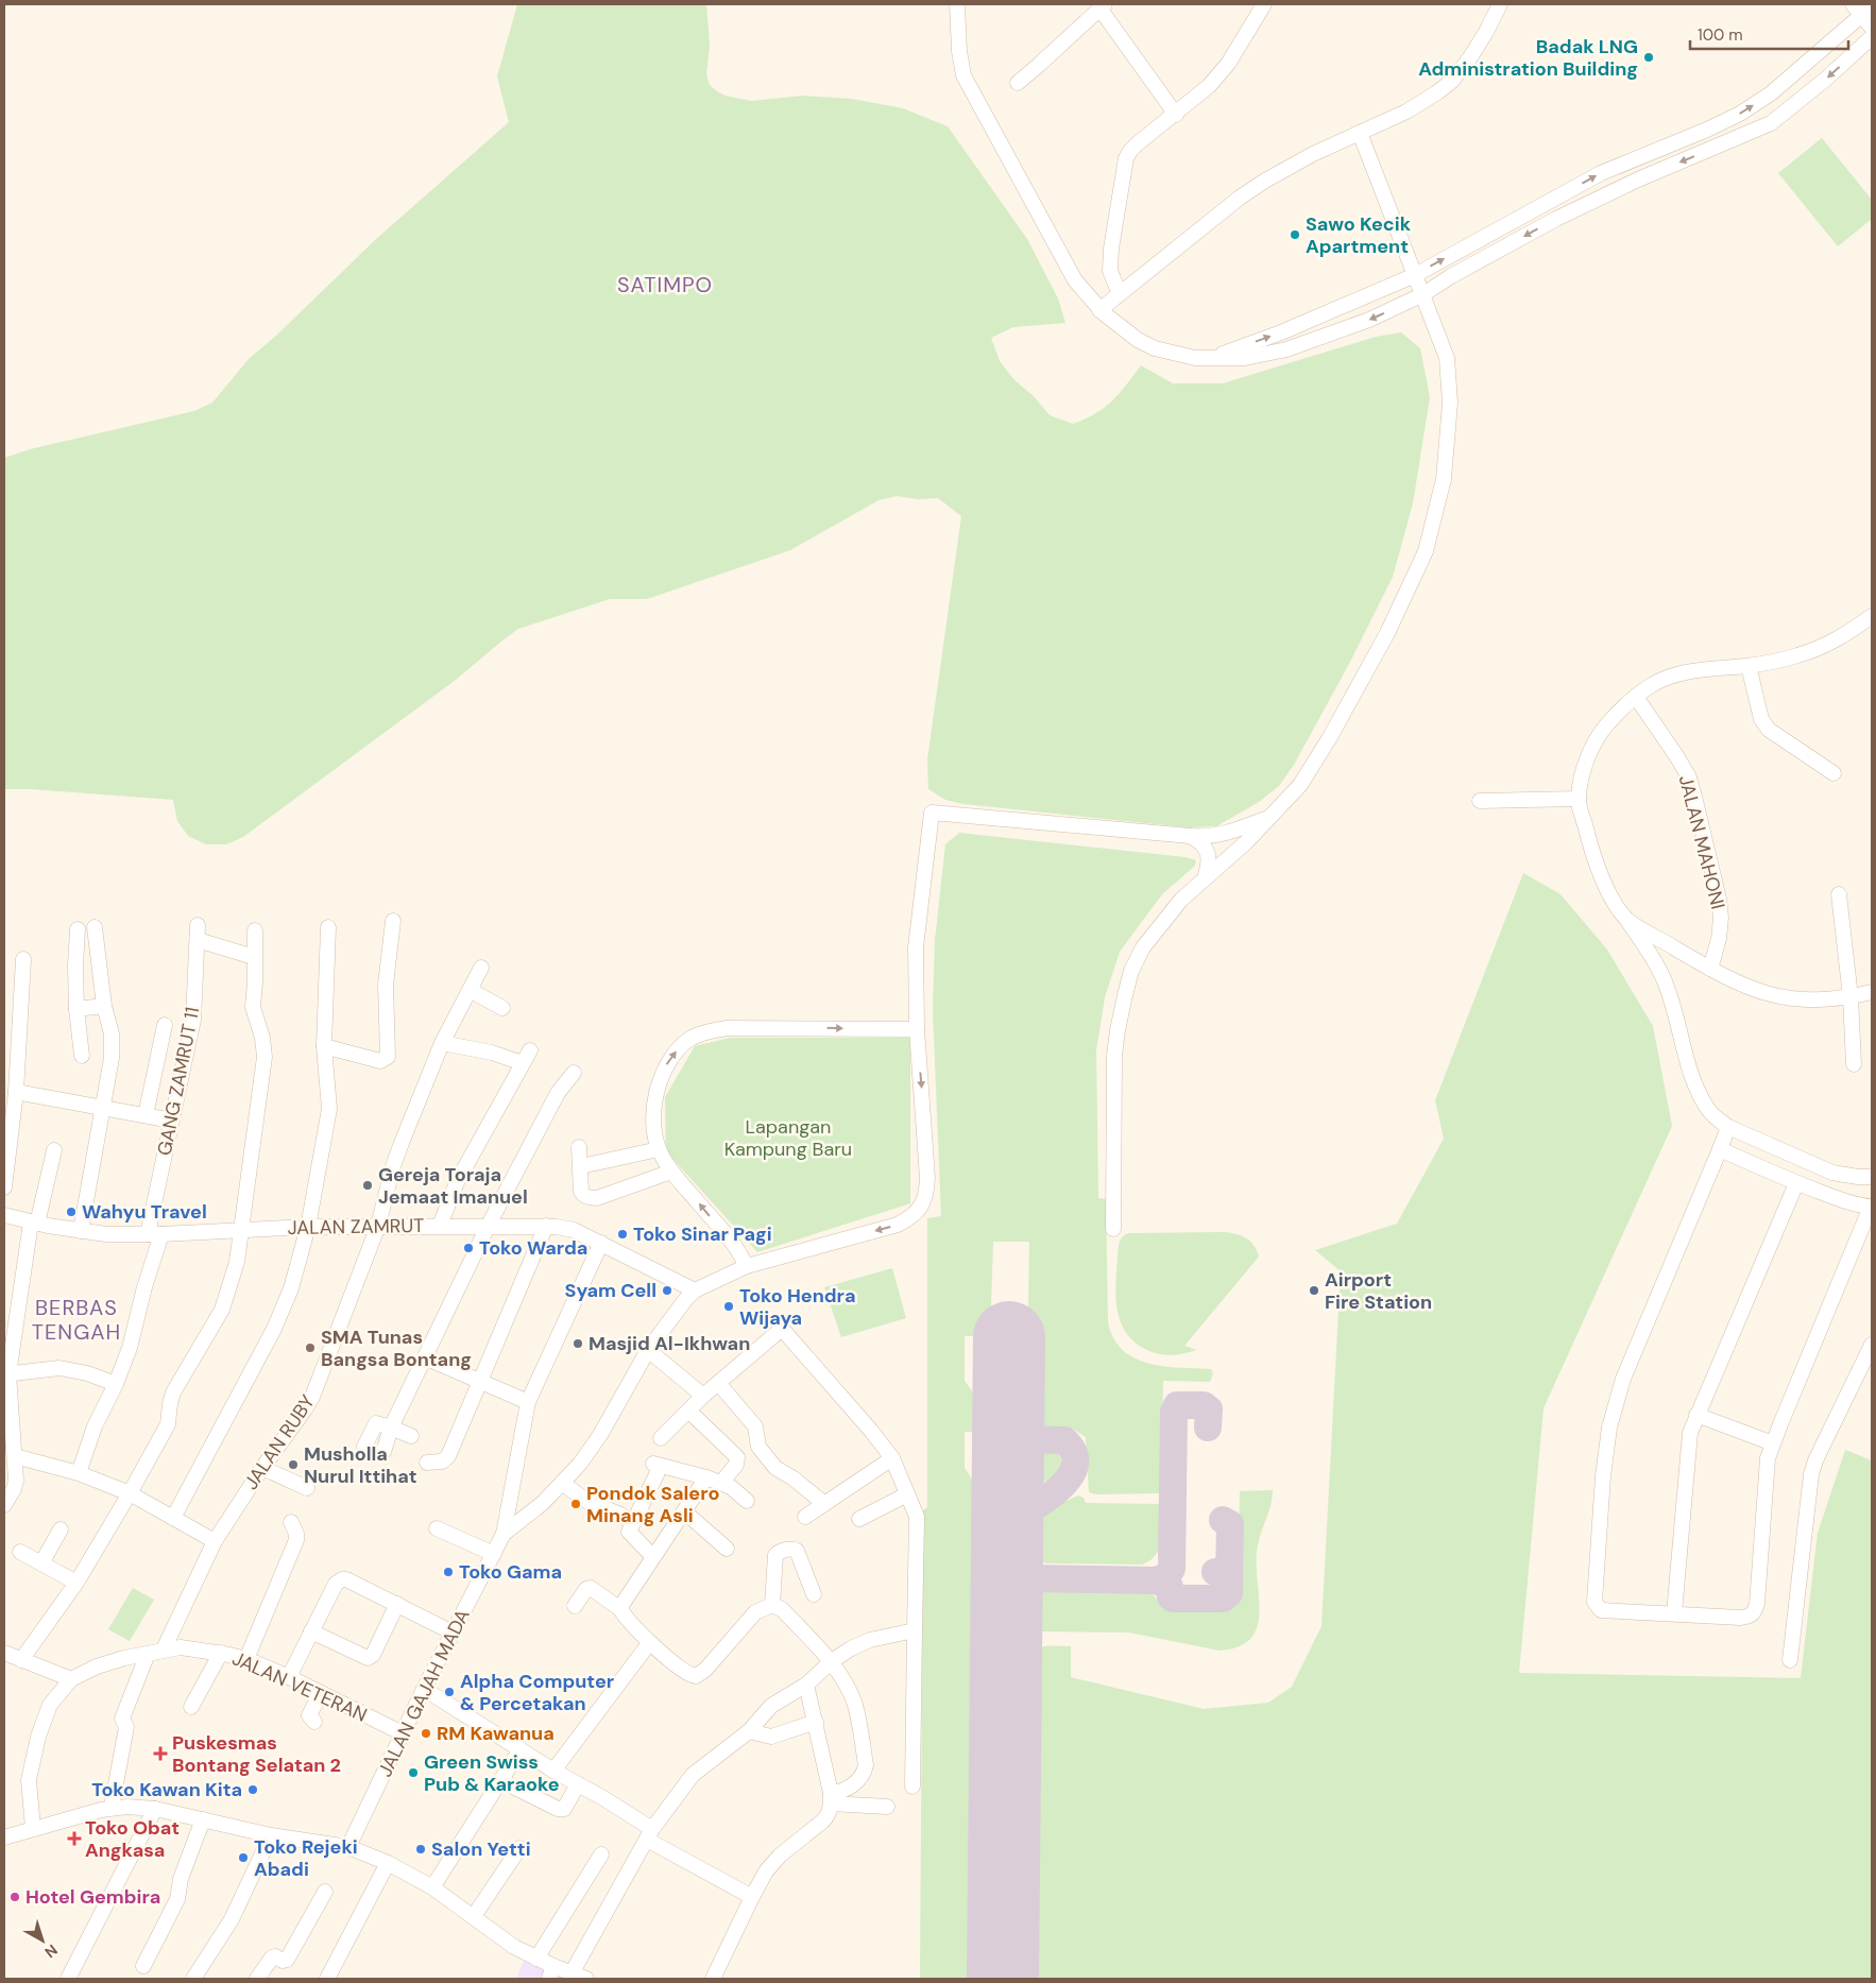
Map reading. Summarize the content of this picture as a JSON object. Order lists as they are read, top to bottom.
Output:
{
  "streets": {
    "street": [
      "JALAN MAHONI",
      "GANG ZAMRUT 11",
      "JALAN ZAMRUT",
      "JALAN RUBY",
      "JALAN VETERAN",
      "JALAN GAJAH MADA"
    ]
  },
  "crossings": [
    ["GANG ZAMRUT 11", "JALAN ZAMRUT"],
    ["JALAN ZAMRUT", "JALAN RUBY"],
    ["JALAN ZAMRUT", "JALAN GAJAH MADA"],
    ["JALAN RUBY", "JALAN VETERAN"],
    ["JALAN VETERAN", "JALAN GAJAH MADA"]
  ],
  "districts": ["SATIMPO", "BERBAS TENGAH"],
  "parks": ["Lapangan Kampung Baru"],
  "places": {
    "other": [
      "Badak LNG Administration Building",
      "Sawo Kecik Apartment",
      "Gereja Toraja Jemaat Imanuel",
      "Wahyu Travel",
      "Toko Sinar Pagi",
      "Toko Warda",
      "Syam Cell",
      "Airport Fire Station",
      "Toko Hendra Wijaya",
      "Masjid Al-Ikhwan",
      "SMA Tunas Bangsa Bontang",
      "Musholla Nurul Ittihat",
      "Pondok Salero Minang Asli",
      "Toko Gama",
      "Alpha Computer & Percetakan",
      "RM Kawanua",
      "Green Swiss Pub & Karaoke",
      "Toko Kawan Kita",
      "Salon Yetti",
      "Toko Rejeki Abadi",
      "Hotel Gembira"
    ],
    "health": ["Puskesmas Bontang Selatan 2", "Toko Obat Angkasa"]
  },
  "scale_bar": "100 m",
  "north": "bottom right"
}
